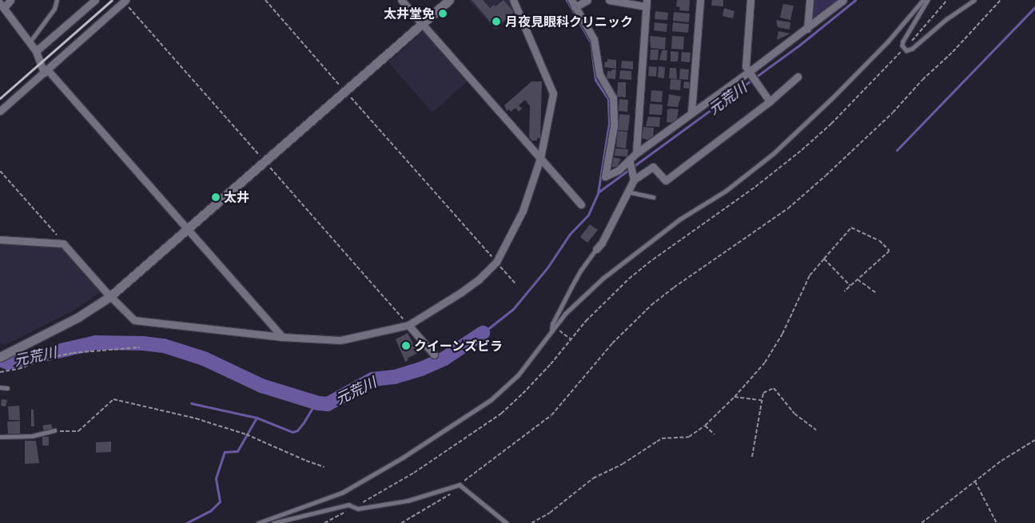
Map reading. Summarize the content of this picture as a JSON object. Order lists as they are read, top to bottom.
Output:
{
  "water": ["元荒川"],
  "places": [
    "太井堂免",
    "月夜見眼科クリニック",
    "太井",
    "クイーンズビラ"
  ]
}
